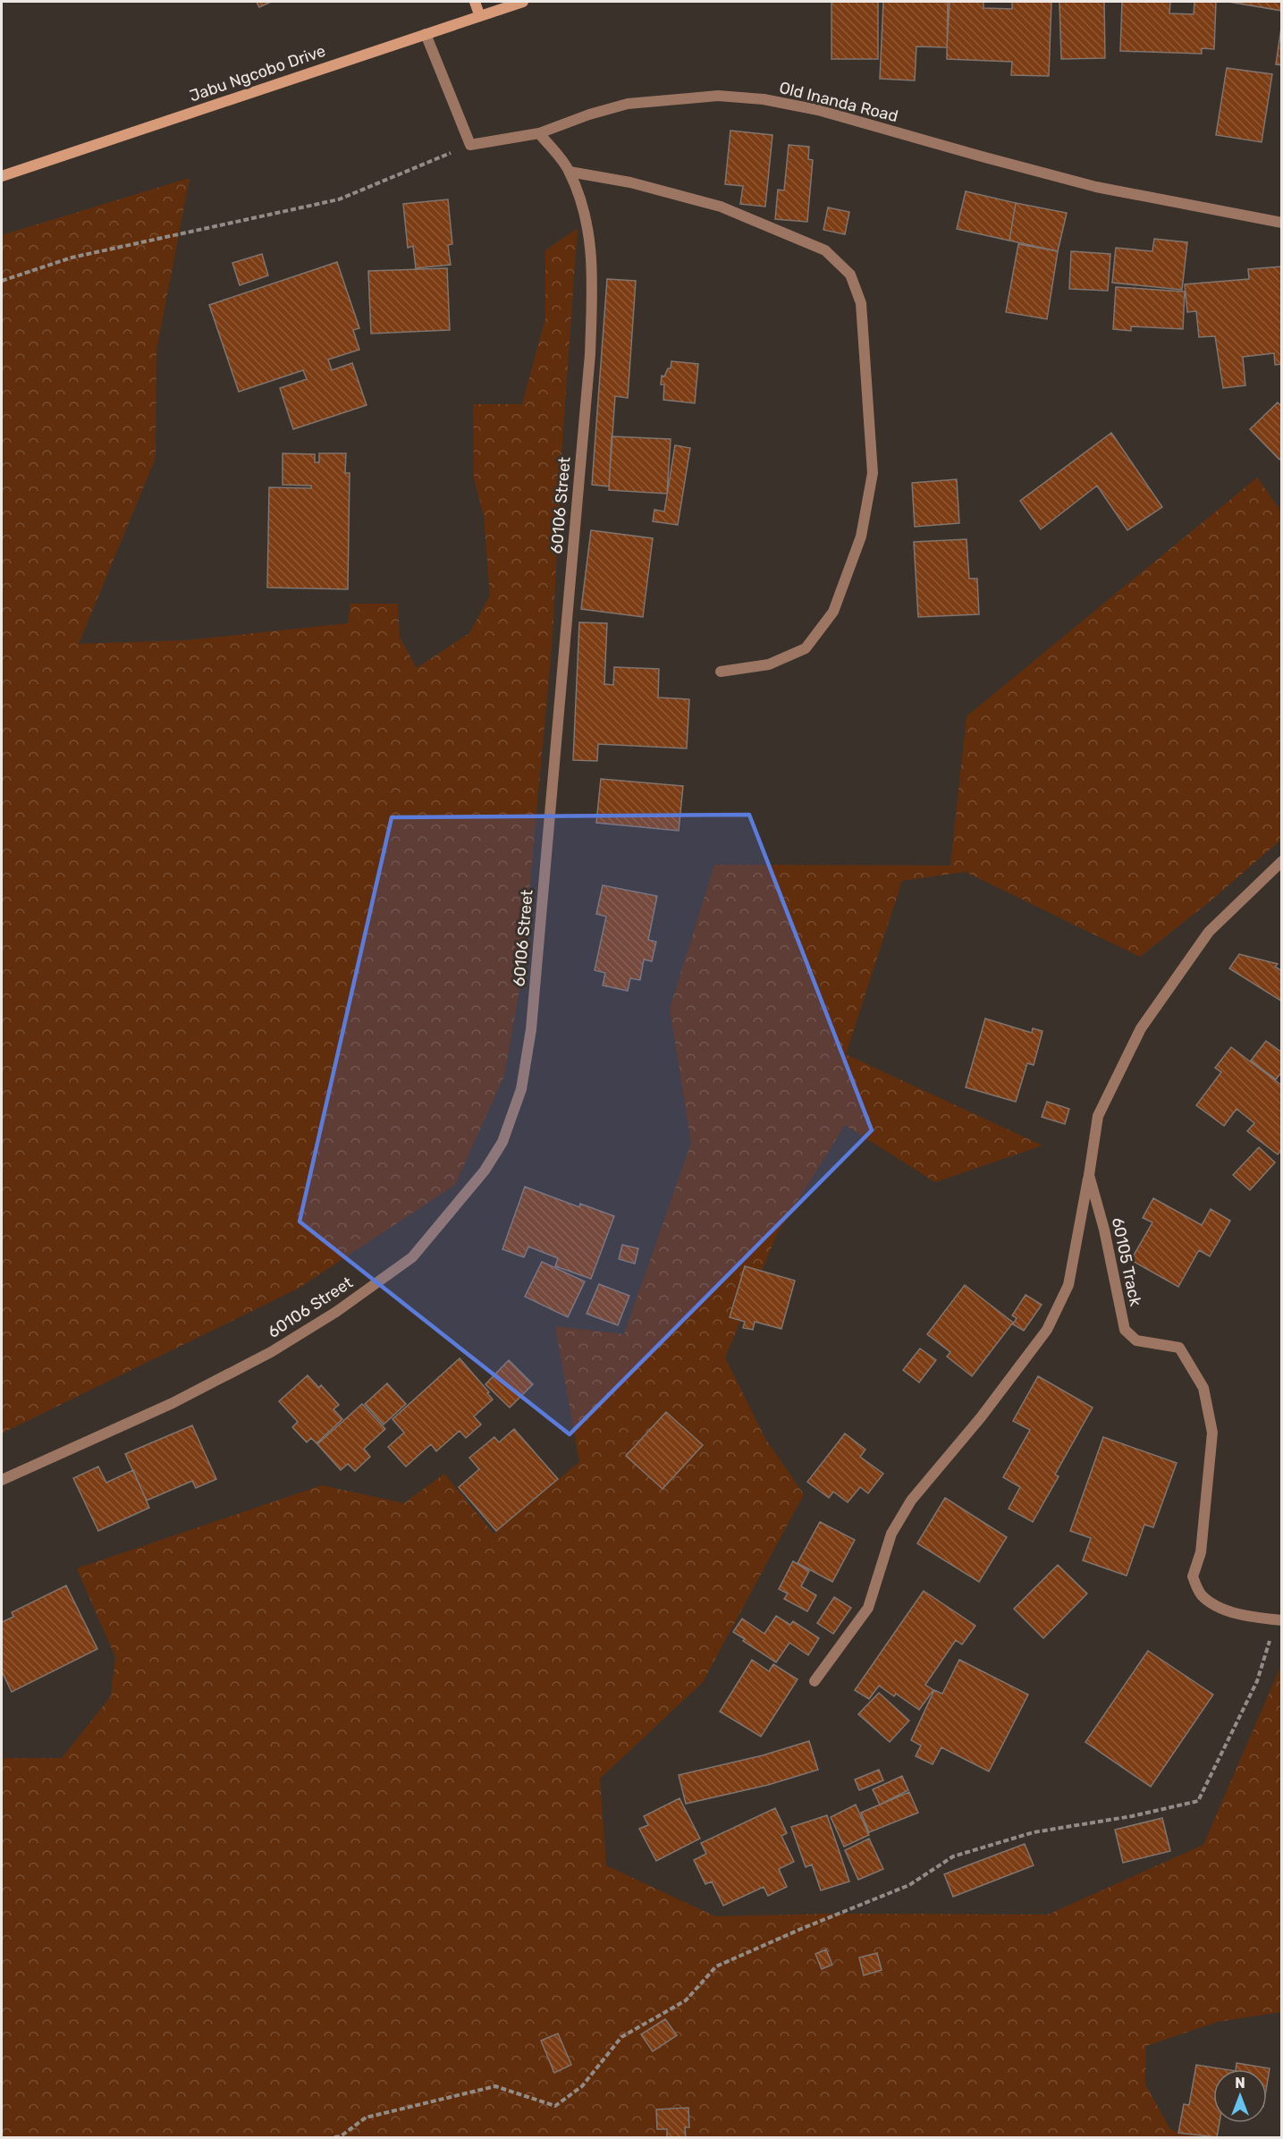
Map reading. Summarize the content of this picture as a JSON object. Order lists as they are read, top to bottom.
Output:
{
  "streets": {
    "main road": ["Jabu Ngcobo Drive"],
    "street": ["Old Inanda Road", "60106 Street", "60105 Track"]
  },
  "crossings": [
    ["Old Inanda Road", "60106 Street"]
  ],
  "north": "top"
}
